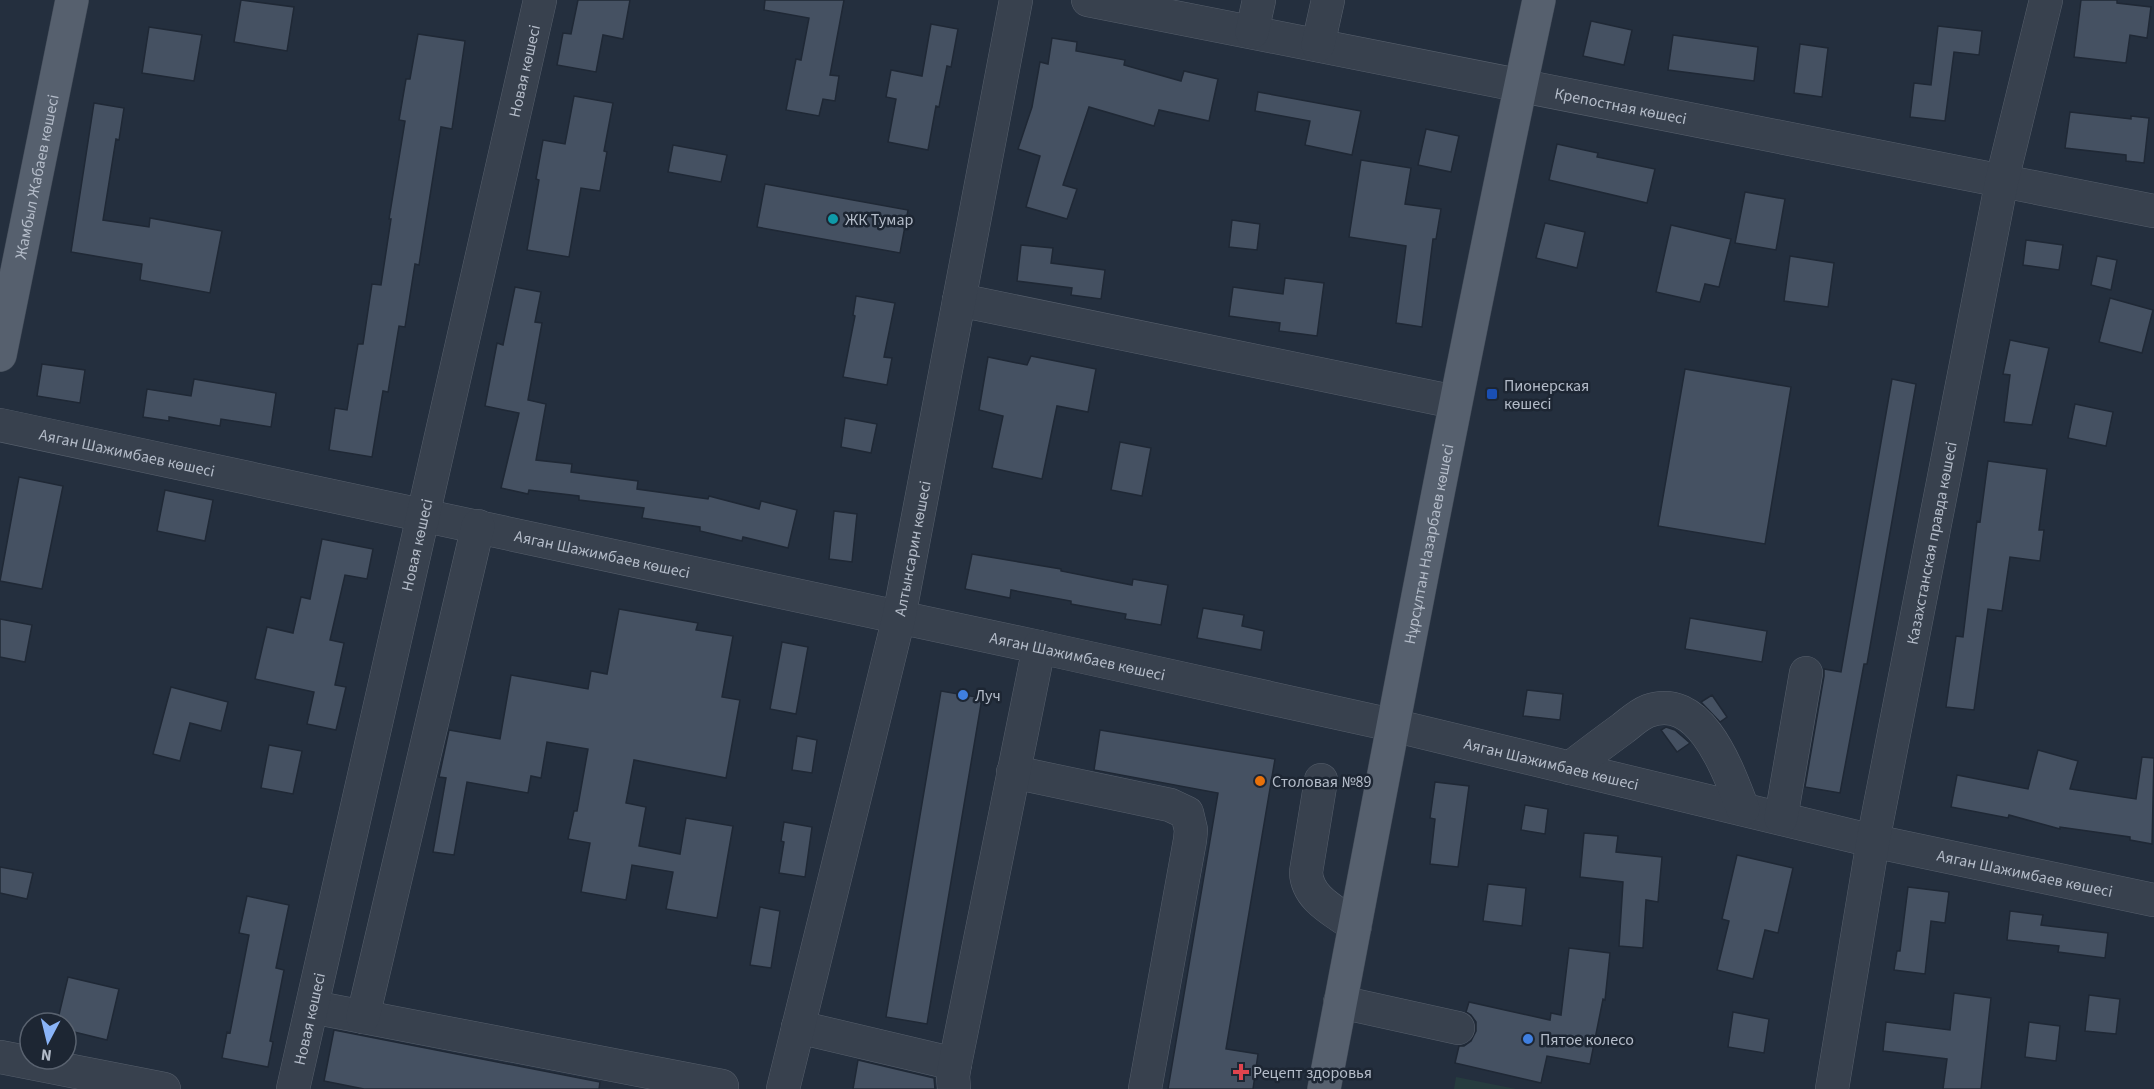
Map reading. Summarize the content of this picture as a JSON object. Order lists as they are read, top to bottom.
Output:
{
  "streets": {
    "main road": ["Жамбыл Жабаев көшесі", "Нұрсұлтан Назарбаев көшесі"],
    "street": [
      "Новая көшесі",
      "Крепостная көшесі",
      "Аяган Шажимбаев көшесі",
      "Казахстанская правда көшесі",
      "Алтынсарин көшесі"
    ]
  },
  "crossings": [
    ["Новая көшесі", "Аяган Шажимбаев көшесі"],
    ["Крепостная көшесі", "Казахстанская правда көшесі"],
    ["Крепостная көшесі", "Нұрсұлтан Назарбаев көшесі"],
    ["Аяган Шажимбаев көшесі", "Казахстанская правда көшесі"],
    ["Аяган Шажимбаев көшесі", "Нұрсұлтан Назарбаев көшесі"],
    ["Аяган Шажимбаев көшесі", "Алтынсарин көшесі"]
  ],
  "places": {
    "other": [
      "ЖК Тумар",
      "Луч",
      "Столовая №89",
      "Пятое колесо"
    ],
    "transit": ["Пионерская көшесі"],
    "health": ["Рецепт здоровья"]
  },
  "north": "bottom"
}
